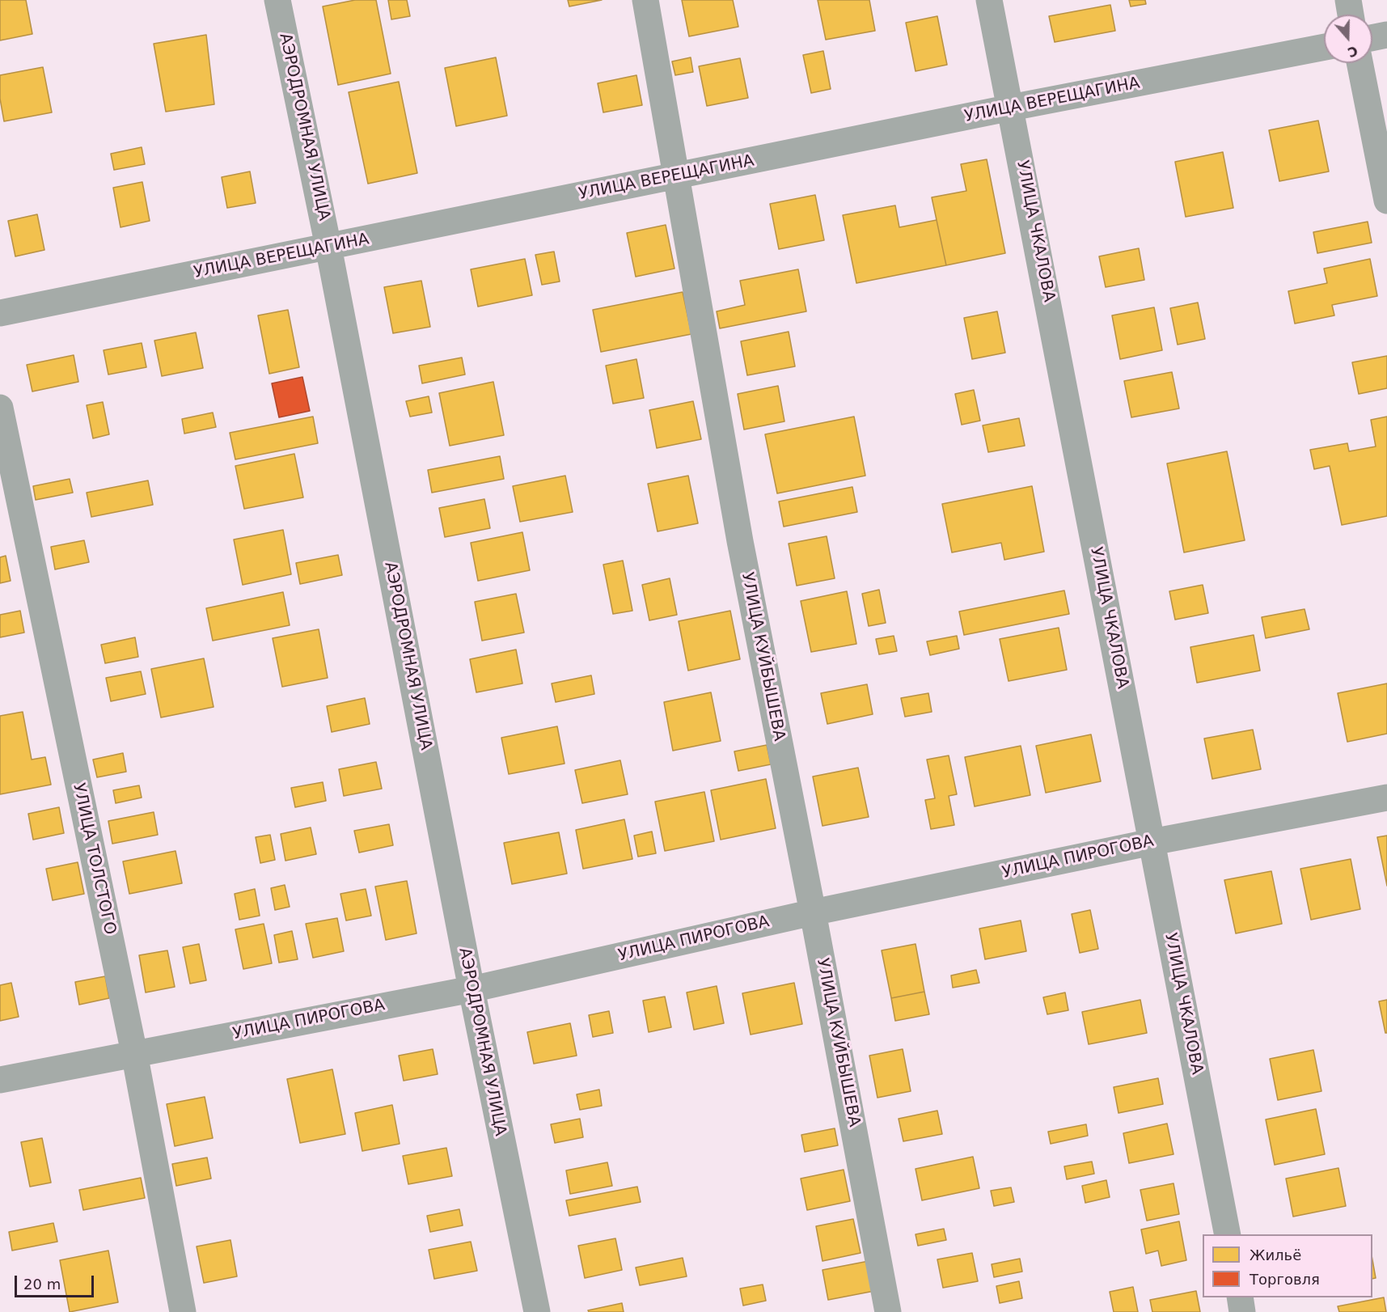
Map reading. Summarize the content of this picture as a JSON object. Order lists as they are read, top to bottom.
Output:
{
  "streets": {
    "street": [
      "УЛИЦА ВЕРЕЩАГИНА",
      "АЭРОДРОМНАЯ УЛИЦА",
      "УЛИЦА ЧКАЛОВА",
      "УЛИЦА КУЙБЫШЕВА",
      "УЛИЦА ПИРОГОВА",
      "УЛИЦА ТОЛСТОГО"
    ]
  },
  "crossings": [
    ["УЛИЦА ВЕРЕЩАГИНА", "АЭРОДРОМНАЯ УЛИЦА"],
    ["УЛИЦА ВЕРЕЩАГИНА", "УЛИЦА ЧКАЛОВА"],
    ["УЛИЦА ВЕРЕЩАГИНА", "УЛИЦА КУЙБЫШЕВА"],
    ["АЭРОДРОМНАЯ УЛИЦА", "УЛИЦА ПИРОГОВА"],
    ["УЛИЦА ЧКАЛОВА", "УЛИЦА ПИРОГОВА"],
    ["УЛИЦА КУЙБЫШЕВА", "УЛИЦА ПИРОГОВА"],
    ["УЛИЦА ПИРОГОВА", "УЛИЦА ТОЛСТОГО"]
  ],
  "legend": ["Жильё", "Торговля"],
  "scale_bar": "20 m",
  "north": "bottom"
}
